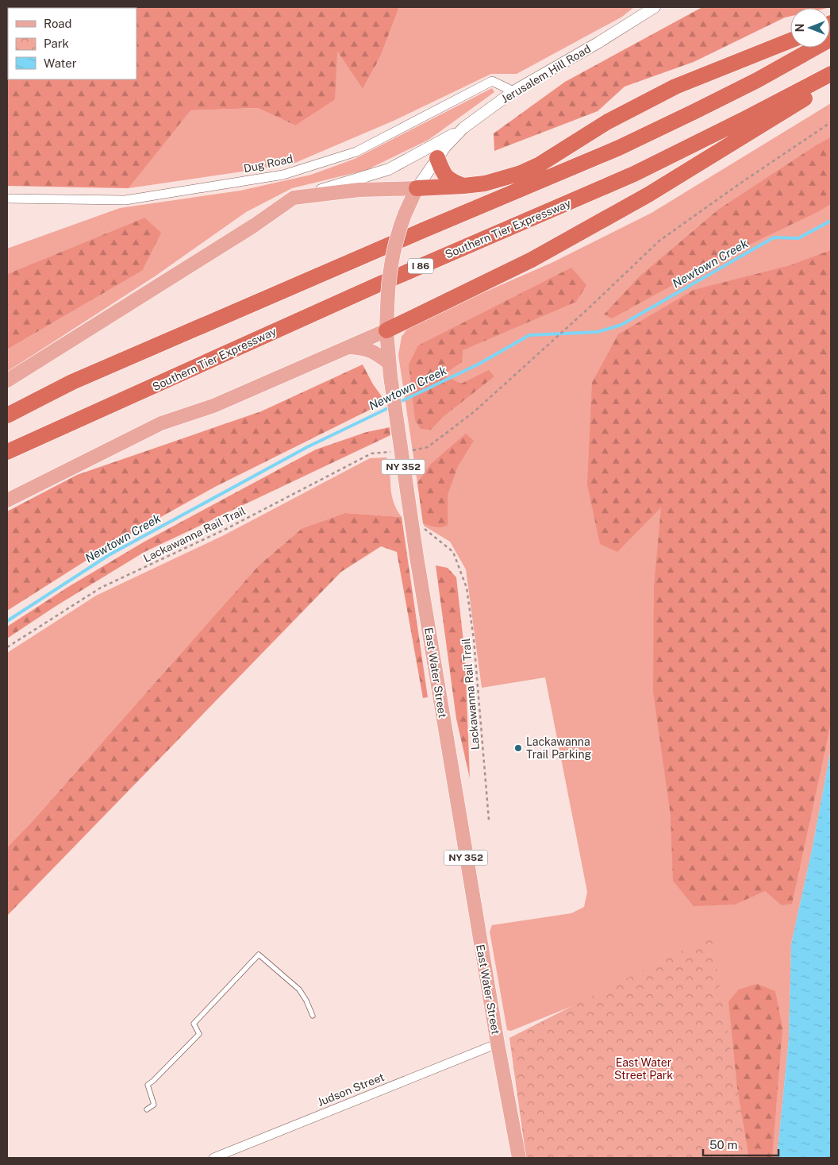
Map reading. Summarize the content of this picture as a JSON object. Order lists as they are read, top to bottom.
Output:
{
  "streets": {
    "highway": ["Southern Tier Expressway", "I 86"],
    "main road": ["NY 352", "East Water Street"],
    "street": ["Jerusalem Hill Road", "Dug Road", "Judson Street"],
    "path": ["Lackawanna Rail Trail"]
  },
  "crossings": [
    ["Jerusalem Hill Road", "Dug Road"],
    ["Jerusalem Hill Road", "East Water Street"],
    ["East Water Street", "Judson Street"]
  ],
  "water": ["Newtown Creek"],
  "parks": ["East Water Street Park"],
  "places": ["Lackawanna Trail Parking"],
  "legend": ["Road", "Park", "Water"],
  "scale_bar": "50 m",
  "north": "left"
}
